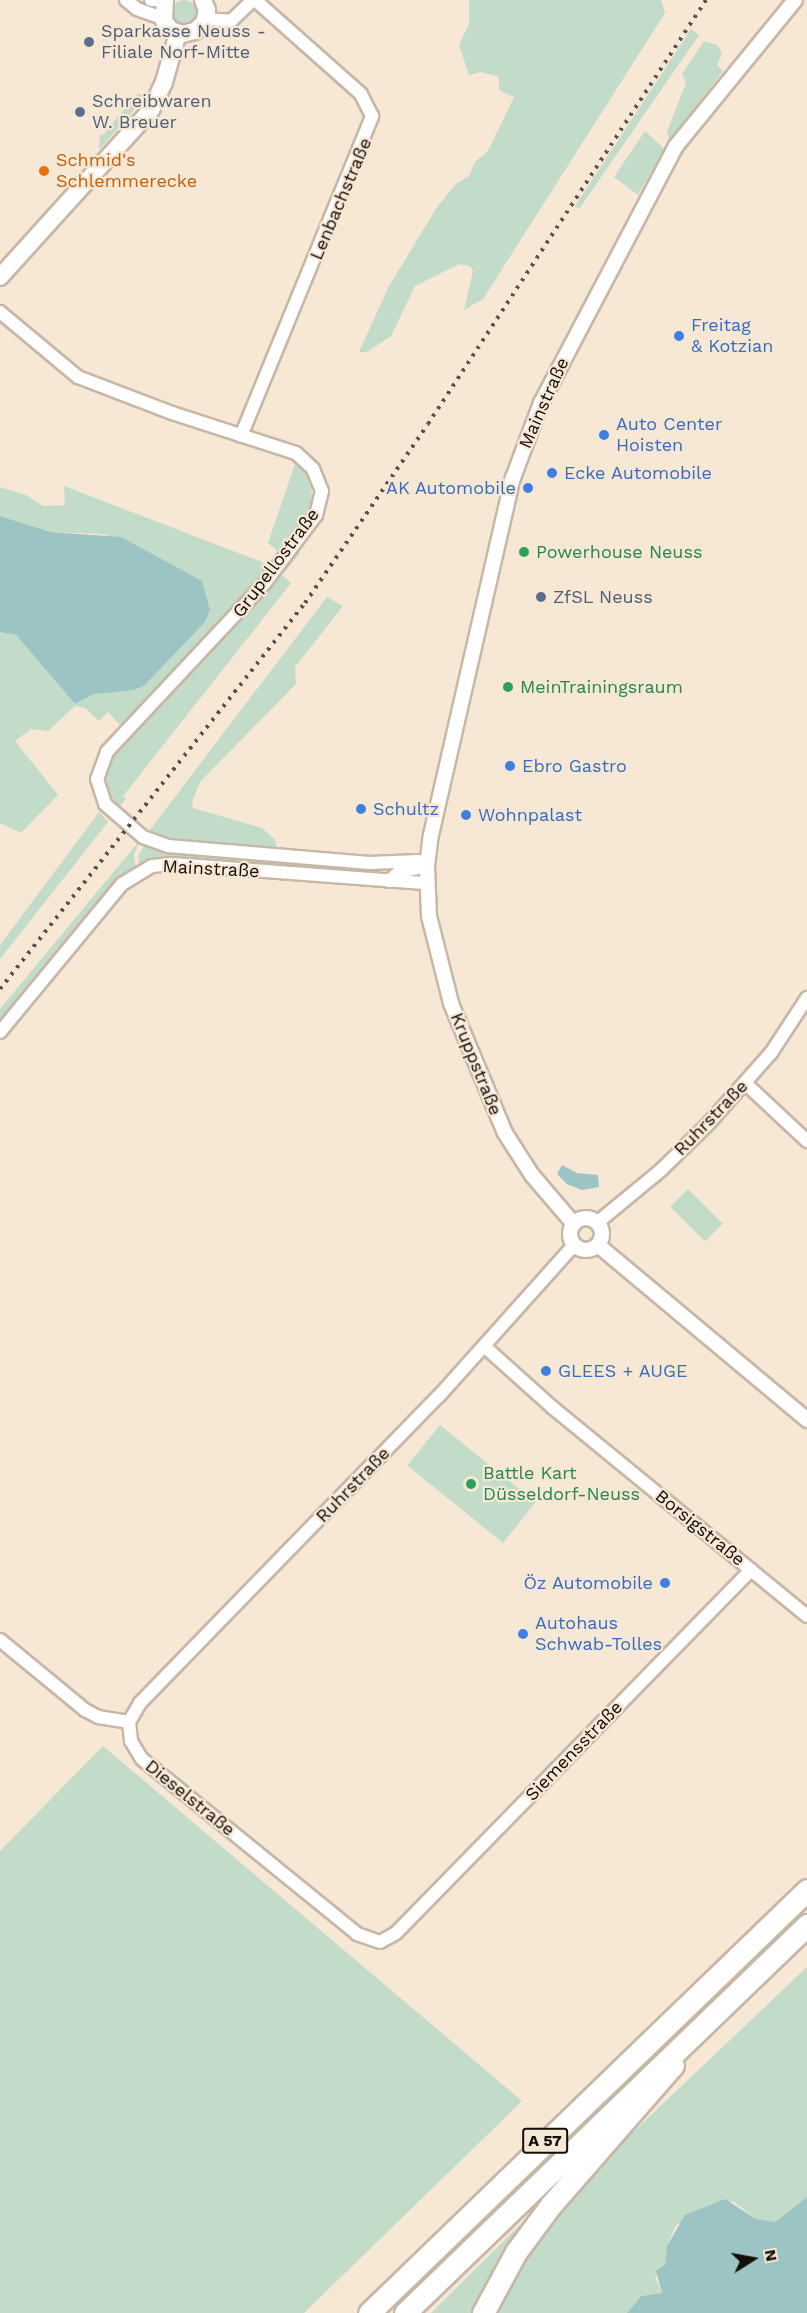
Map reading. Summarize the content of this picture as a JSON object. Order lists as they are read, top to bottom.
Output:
{
  "streets": {
    "highway": ["A 57"],
    "street": [
      "Lenbachstraße",
      "Mainstraße",
      "Grupellostraße",
      "Kruppstraße",
      "Ruhrstraße",
      "Borsigstraße",
      "Siemensstraße",
      "Dieselstraße"
    ]
  },
  "crossings": [
    ["Lenbachstraße", "Grupellostraße"],
    ["Mainstraße", "Kruppstraße"],
    ["Kruppstraße", "Ruhrstraße"],
    ["Ruhrstraße", "Borsigstraße"],
    ["Ruhrstraße", "Dieselstraße"],
    ["Borsigstraße", "Siemensstraße"],
    ["Siemensstraße", "Dieselstraße"]
  ],
  "places": [
    "Sparkasse Neuss - Filiale Norf-Mitte",
    "Schreibwaren W. Breuer",
    "Schmid's Schlemmerecke",
    "Freitag & Kotzian",
    "Auto Center Hoisten",
    "Ecke Automobile",
    "AK Automobile",
    "Powerhouse Neuss",
    "ZfSL Neuss",
    "MeinTrainingsraum",
    "Ebro Gastro",
    "Schultz",
    "Wohnpalast",
    "GLEES + AUGE",
    "Battle Kart Düsseldorf-Neuss",
    "Öz Automobile",
    "Autohaus Schwab-Tolles"
  ],
  "north": "right"
}
